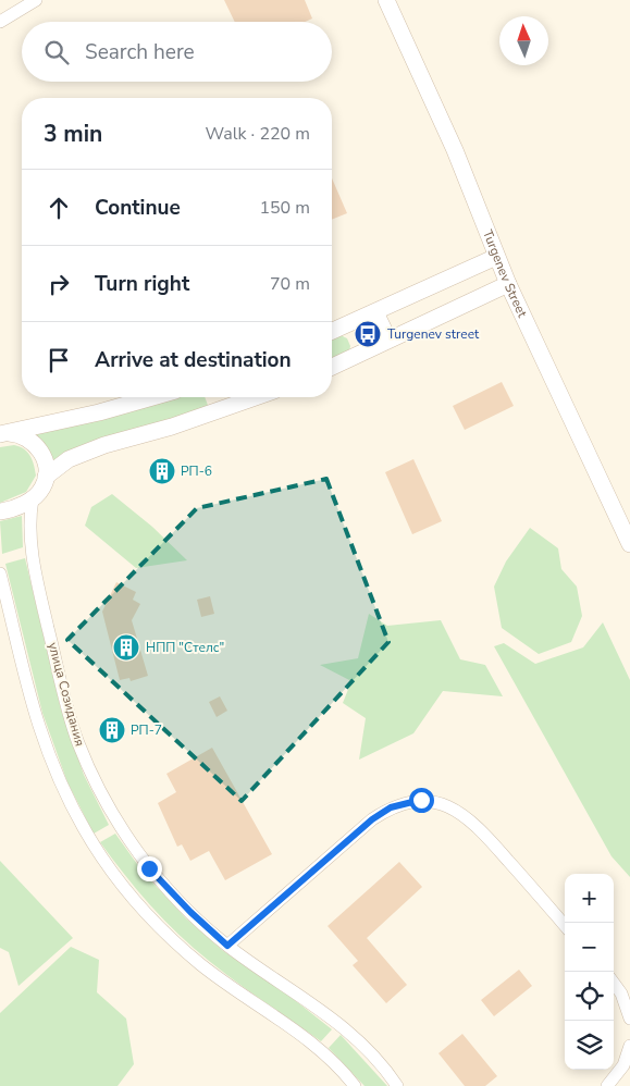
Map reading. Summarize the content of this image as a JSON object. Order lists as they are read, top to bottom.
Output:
{
  "streets": {
    "street": ["Turgenev Street", "улица Созидания"]
  },
  "places": {
    "bus stop": ["Turgenev street"],
    "building": ["РП-6", "НПП \"Стелс\"", "РП-7"]
  },
  "north": "top",
  "page": {
    "search": "Search here",
    "heading": ["3 min", "Walk · 220 m"],
    "list": [
      ["Continue", "150 m"],
      ["Turn right", "70 m"],
      "Arrive at destination"
    ],
    "map_buttons": ["+", "−"]
  }
}
